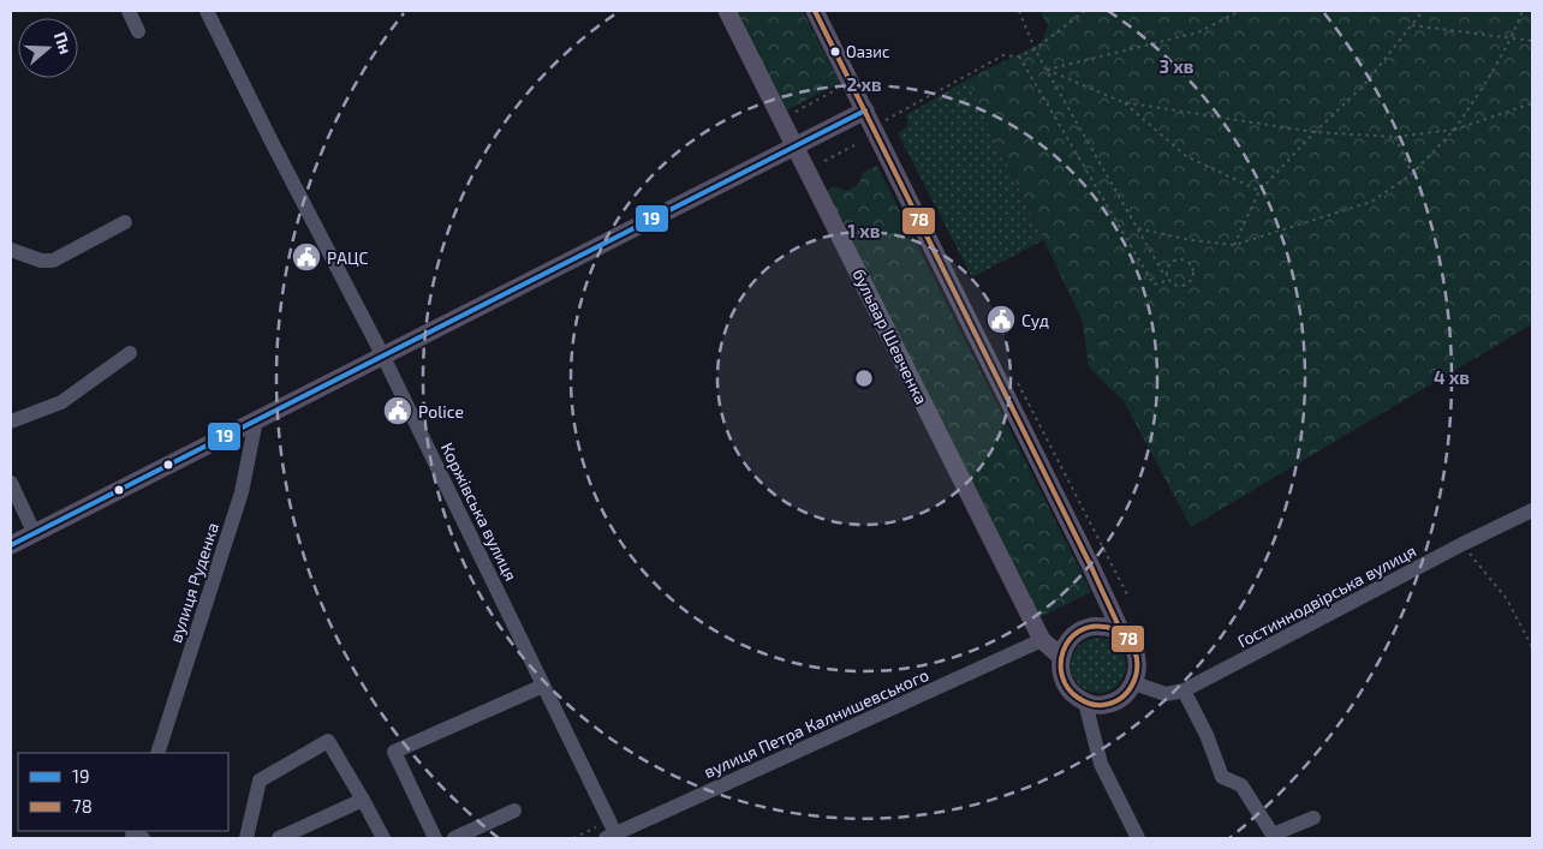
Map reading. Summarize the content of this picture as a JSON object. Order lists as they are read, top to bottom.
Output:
{
  "streets": {
    "main road": ["бульвар Шевченка"],
    "street": [
      "Коржівська вулиця",
      "вулиця Руденка",
      "Гостиннодвірська вулиця",
      "вулиця Петра Калнишевського"
    ]
  },
  "crossings": [
    ["бульвар Шевченка", "Гостиннодвірська вулиця"],
    ["бульвар Шевченка", "вулиця Петра Калнишевського"],
    ["Коржівська вулиця", "вулиця Петра Калнишевського"]
  ],
  "places": {
    "other": ["Оазис"],
    "public building": ["РАЦС", "Суд", "Police"]
  },
  "lines": ["transit line 78", "transit line 19"],
  "legend": ["19", "78"],
  "north": "right",
  "rings": [
    "3 хв",
    "2 хв",
    "1 хв",
    "4 хв"
  ]
}
